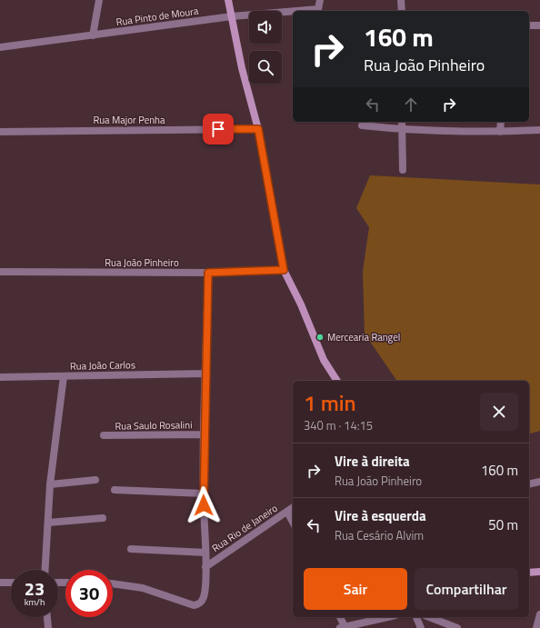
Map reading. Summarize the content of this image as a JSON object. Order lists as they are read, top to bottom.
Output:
{
  "streets": {
    "street": [
      "Rua Pinto de Moura",
      "Rua Major Penha",
      "Rua João Pinheiro",
      "Rua João Carlos",
      "Rua Saulo Rosalini",
      "Rua Rio de Janeiro"
    ]
  },
  "places": ["Mercearia Rangel"],
  "page": {
    "turn": ["160 m", "Rua João Pinheiro"],
    "heading": ["1 min", "340 m · 14:15"],
    "list": [
      {
        "name": "Vire à direita",
        "note": "Rua João Pinheiro",
        "value": "160 m"
      },
      {
        "name": "Vire à esquerda",
        "note": "Rua Cesário Alvim",
        "value": "50 m"
      }
    ],
    "buttons": ["Sair", "Compartilhar"],
    "speed": "23 km/h",
    "limit": "30"
  }
}
